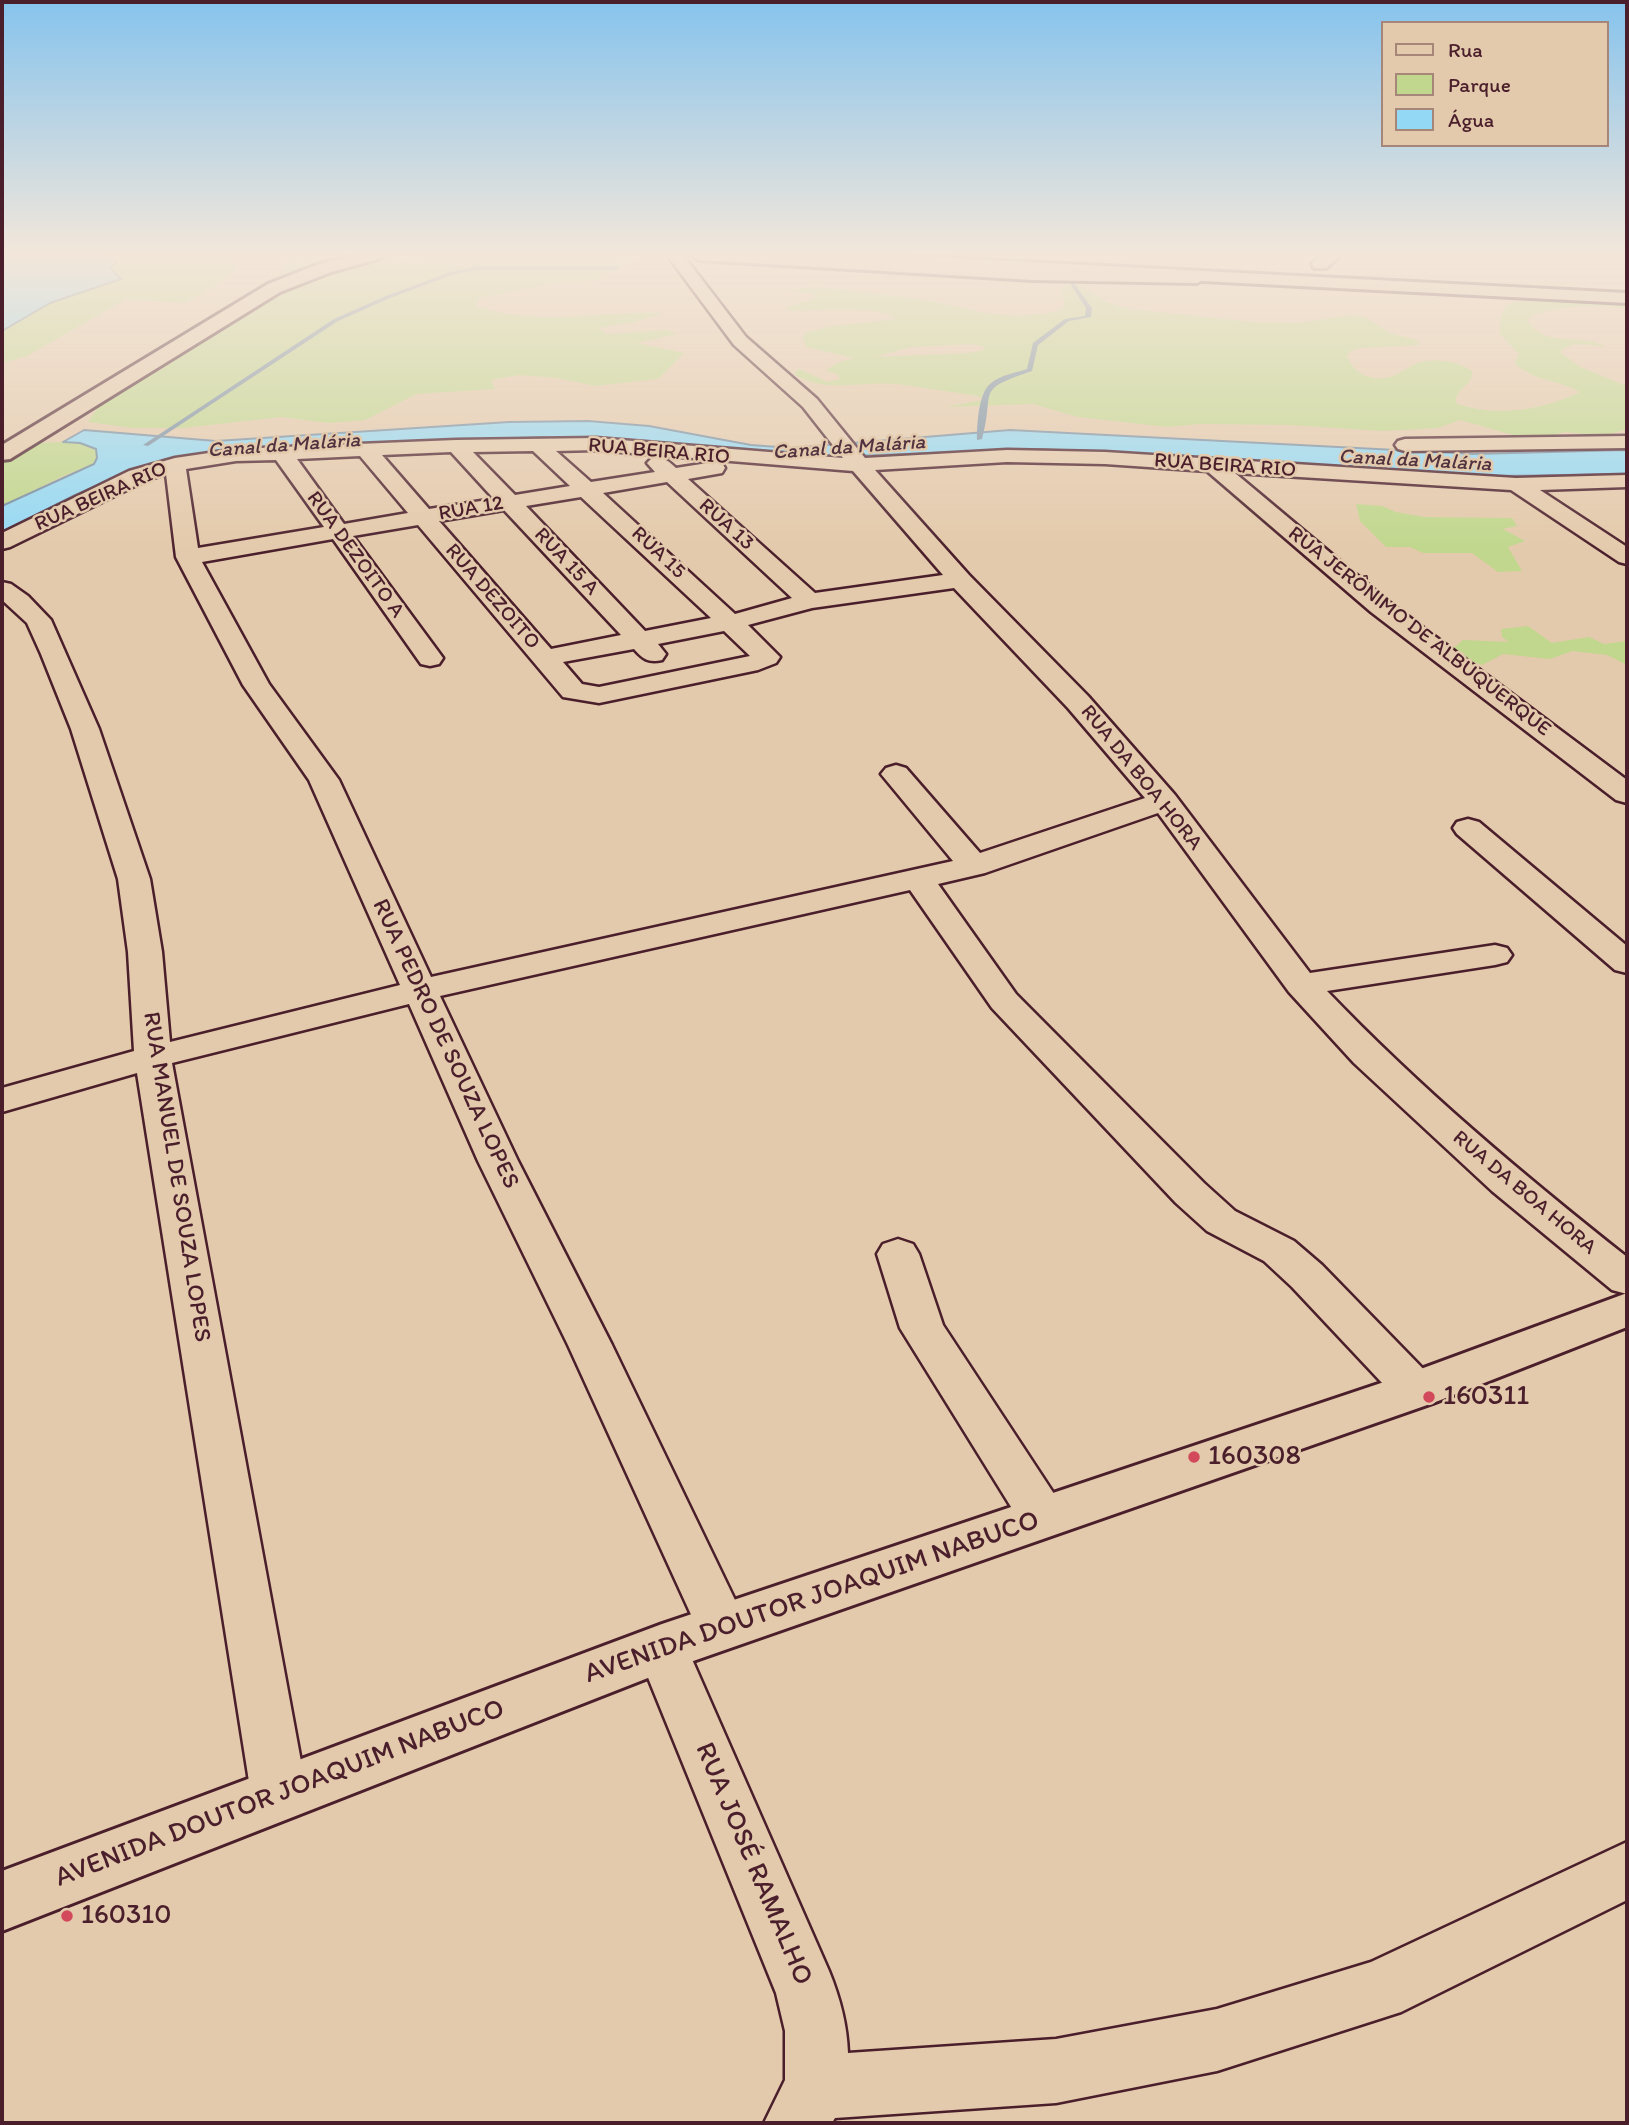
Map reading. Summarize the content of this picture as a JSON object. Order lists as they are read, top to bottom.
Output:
{
  "streets": {
    "main road": ["AVENIDA DOUTOR JOAQUIM NABUCO"],
    "street": [
      "RUA BEIRA RIO",
      "RUA 12",
      "RUA 13",
      "RUA 15",
      "RUA DEZOITO A",
      "RUA 15 A",
      "RUA DEZOITO",
      "RUA JERÔNIMO DE ALBUQUERQUE",
      "RUA DA BOA HORA",
      "RUA PEDRO DE SOUZA LOPES",
      "RUA MANUEL DE SOUZA LOPES",
      "RUA JOSÉ RAMALHO"
    ]
  },
  "crossings": [
    ["RUA BEIRA RIO", "RUA 12"],
    ["RUA BEIRA RIO", "RUA 13"],
    ["RUA BEIRA RIO", "RUA 15"],
    ["RUA BEIRA RIO", "RUA DEZOITO A"],
    ["RUA BEIRA RIO", "RUA 15 A"],
    ["RUA BEIRA RIO", "RUA DEZOITO"],
    ["RUA BEIRA RIO", "RUA JERÔNIMO DE ALBUQUERQUE"],
    ["RUA BEIRA RIO", "RUA DA BOA HORA"],
    ["RUA BEIRA RIO", "RUA PEDRO DE SOUZA LOPES"],
    ["RUA 12", "RUA 13"],
    ["RUA 12", "RUA 15"],
    ["RUA 12", "RUA DEZOITO A"],
    ["RUA 12", "RUA 15 A"],
    ["RUA 12", "RUA DEZOITO"],
    ["RUA 12", "RUA PEDRO DE SOUZA LOPES"],
    ["RUA 15", "RUA 15 A"],
    ["RUA 15", "RUA DEZOITO"],
    ["RUA 15 A", "RUA DEZOITO"],
    ["RUA PEDRO DE SOUZA LOPES", "AVENIDA DOUTOR JOAQUIM NABUCO"],
    ["RUA MANUEL DE SOUZA LOPES", "AVENIDA DOUTOR JOAQUIM NABUCO"],
    ["AVENIDA DOUTOR JOAQUIM NABUCO", "RUA JOSÉ RAMALHO"]
  ],
  "water": ["Canal da Malária"],
  "places": ["160311", "160308", "160310"],
  "legend": ["Rua", "Parque", "Água"]
}
